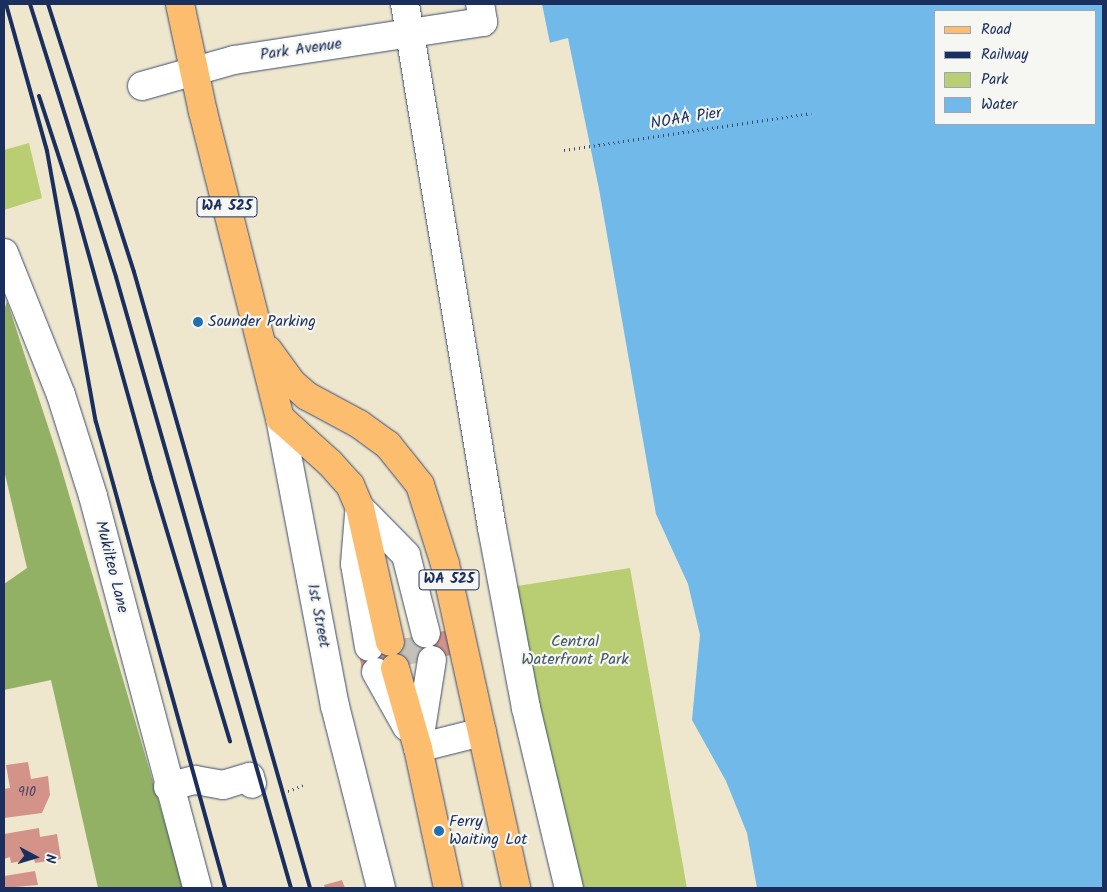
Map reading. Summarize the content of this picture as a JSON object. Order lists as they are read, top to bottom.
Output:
{
  "streets": {
    "main road": ["WA 525", "1st Street"],
    "street": ["Park Avenue", "Mukilteo Lane"],
    "path": ["NOAA Pier"]
  },
  "crossings": [
    ["Park Avenue", "WA 525"],
    ["WA 525", "1st Street"]
  ],
  "parks": ["Central Waterfront Park"],
  "places": ["Sounder Parking", "Ferry Waiting Lot"],
  "house_numbers": ["910"],
  "legend": [
    "Road",
    "Railway",
    "Park",
    "Water"
  ],
  "north": "right"
}
